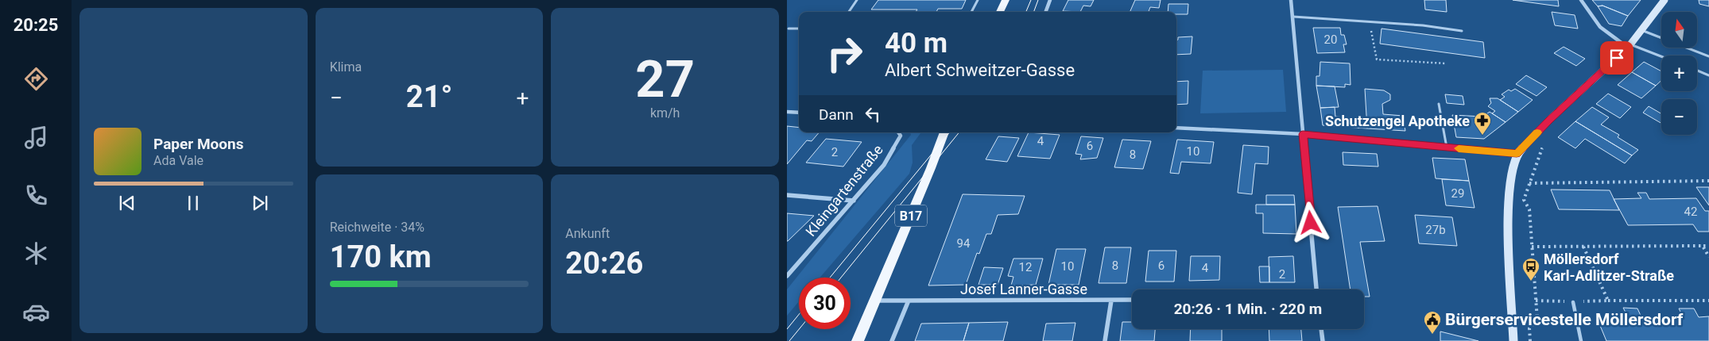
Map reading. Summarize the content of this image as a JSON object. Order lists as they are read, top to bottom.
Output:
{
  "streets": {
    "main road": ["B17"],
    "street": ["Kleingartenstraße", "Josef Lanner-Gasse"]
  },
  "crossings": [
    ["B17", "Josef Lanner-Gasse"]
  ],
  "places": {
    "pharmacy": ["Schutzengel Apotheke"],
    "bus stop": ["Möllersdorf Karl-Adlitzer-Straße"],
    "public building": ["Bürgerservicestelle Möllersdorf"]
  },
  "house_numbers": [
    "20",
    "4",
    "6",
    "10",
    "2",
    "8",
    "29",
    "42",
    "27b",
    "94",
    "8",
    "6",
    "10",
    "12",
    "4",
    "2"
  ],
  "north": "top",
  "page": {
    "tabs": "20:25",
    "tile": [
      "Klima",
      ["27", "km/h"],
      ["Reichweite · 34%", "170 km"],
      ["Ankunft", "20:26"]
    ],
    "map_buttons": ["+", "−"],
    "turn": ["40 m", "Albert Schweitzer-Gasse"],
    "heat": ["−", "21°", "+"],
    "then": "Dann",
    "song": ["Paper Moons", "Ada Vale"],
    "limit": "30",
    "trip": "20:26 · 1 Min. · 220 m"
  }
}
